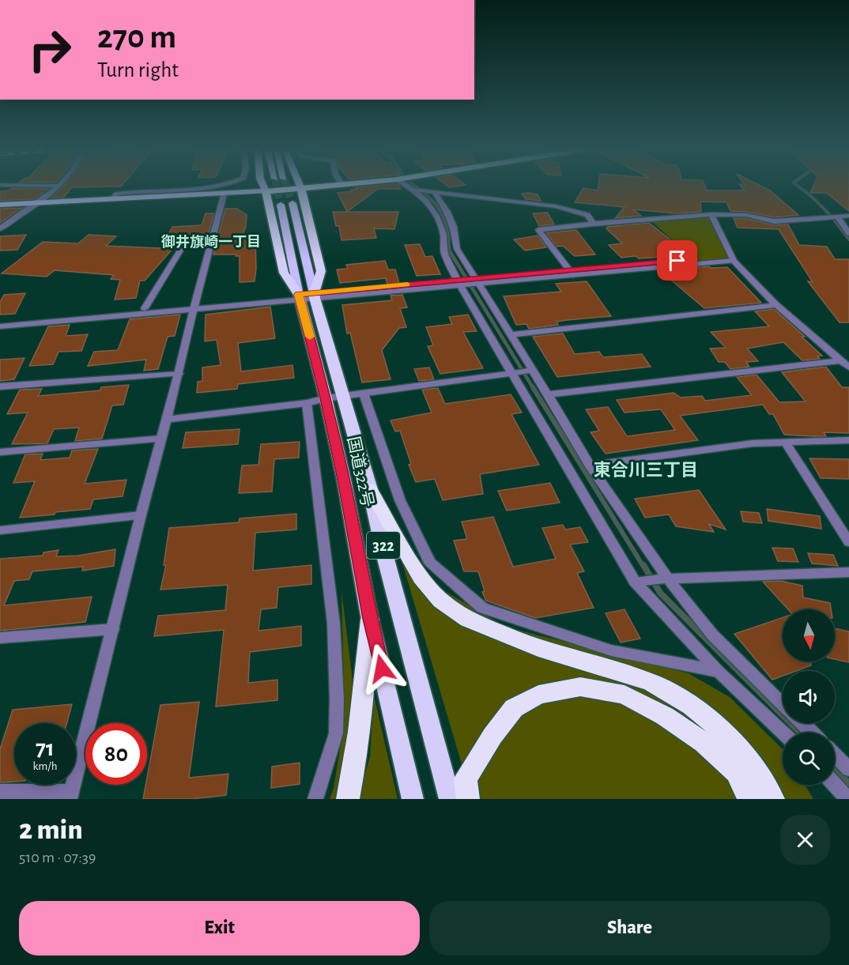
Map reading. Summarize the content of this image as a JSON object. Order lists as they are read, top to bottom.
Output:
{
  "streets": {
    "highway": ["国道322号", "322"]
  },
  "districts": ["御井旗崎一丁目", "東合川三丁目"],
  "north": "bottom",
  "page": {
    "turn": ["270 m", "Turn right"],
    "speed": "71 km/h",
    "limit": "80",
    "heading": ["2 min", "510 m · 07:39"],
    "buttons": ["Exit", "Share"]
  }
}
